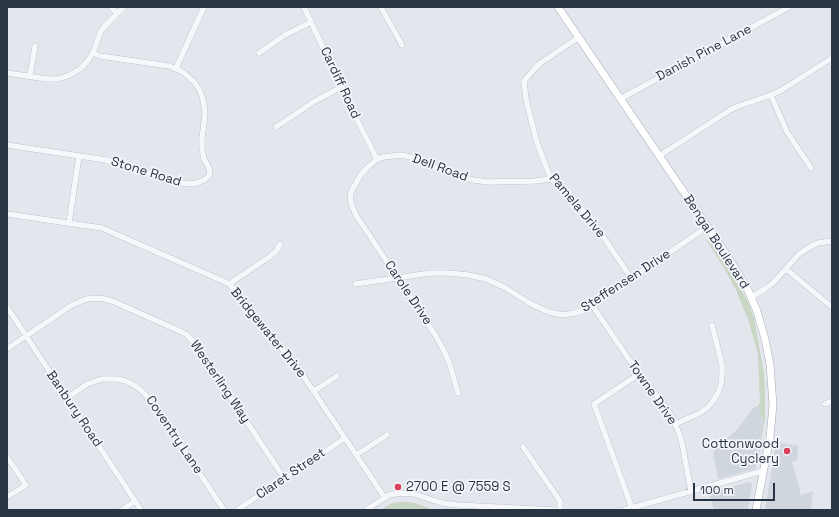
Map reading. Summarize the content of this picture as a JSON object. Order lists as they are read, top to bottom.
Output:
{
  "streets": {
    "main road": ["Bengal Boulevard"],
    "street": [
      "Danish Pine Lane",
      "Cardiff Road",
      "Dell Road",
      "Stone Road",
      "Pamela Drive",
      "Steffensen Drive",
      "Carole Drive",
      "Bridgewater Drive",
      "Westerling Way",
      "Towne Drive",
      "Banbury Road",
      "Coventry Lane",
      "Claret Street"
    ]
  },
  "crossings": [
    ["Danish Pine Lane", "Bengal Boulevard"],
    ["Cardiff Road", "Dell Road"],
    ["Dell Road", "Pamela Drive"],
    ["Dell Road", "Carole Drive"],
    ["Pamela Drive", "Bengal Boulevard"],
    ["Pamela Drive", "Steffensen Drive"],
    ["Bengal Boulevard", "Steffensen Drive"],
    ["Steffensen Drive", "Carole Drive"],
    ["Steffensen Drive", "Towne Drive"],
    ["Bridgewater Drive", "Claret Street"],
    ["Westerling Way", "Banbury Road"],
    ["Westerling Way", "Claret Street"],
    ["Banbury Road", "Coventry Lane"]
  ],
  "places": ["Cottonwood Cyclery", "2700 E @ 7559 S"],
  "scale_bar": "100 m"
}
